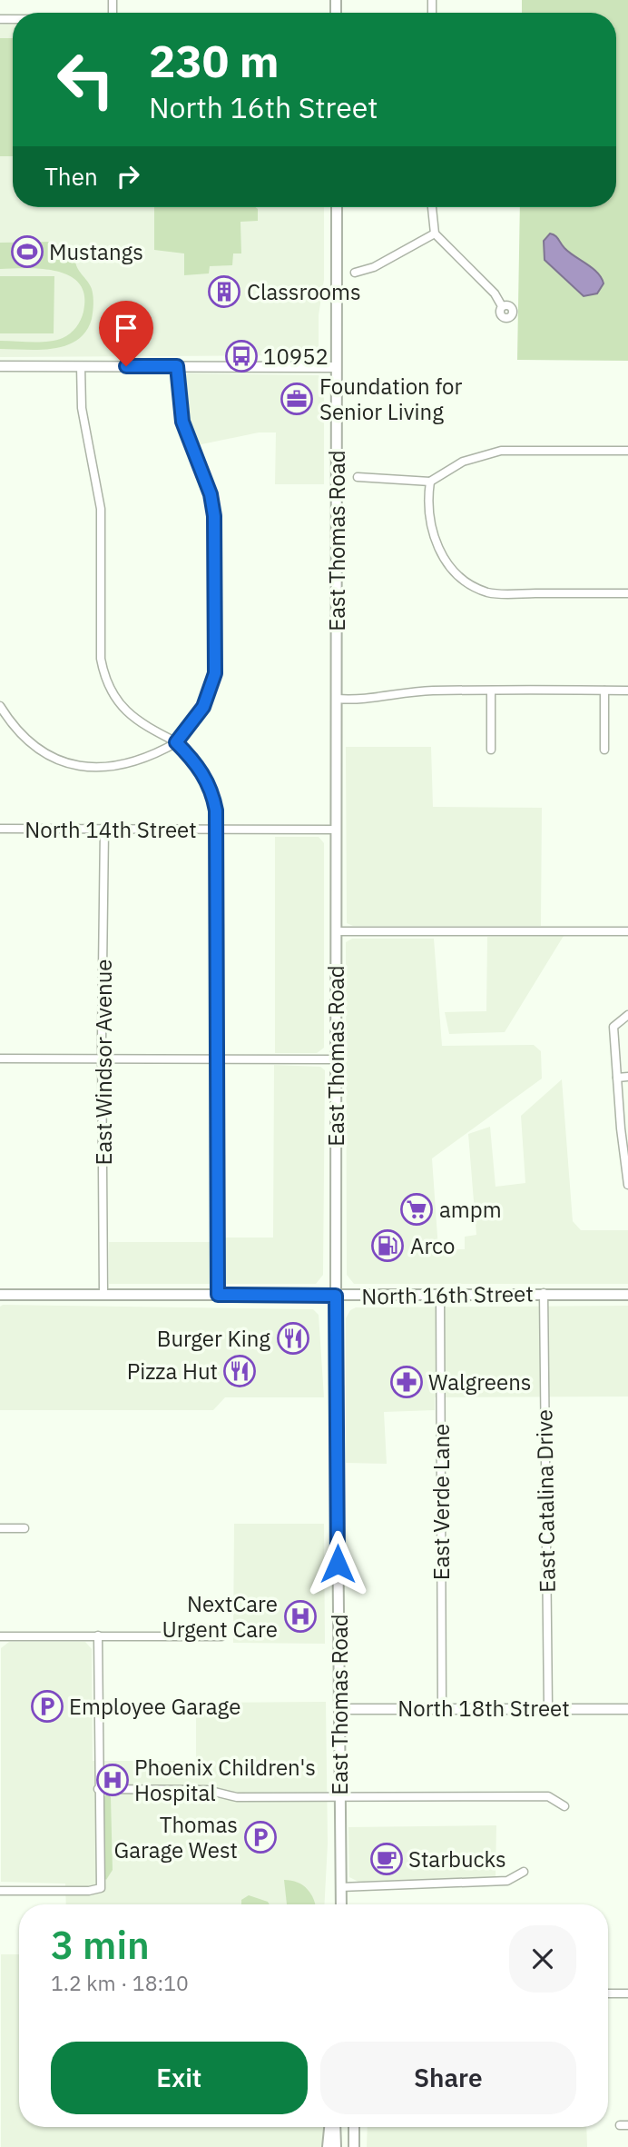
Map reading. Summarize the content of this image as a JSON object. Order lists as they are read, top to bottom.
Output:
{
  "streets": {
    "main road": ["East Thomas Road", "North 16th Street"],
    "street": [
      "North 14th Street",
      "East Windsor Avenue",
      "East Catalina Drive",
      "East Verde Lane",
      "North 18th Street"
    ]
  },
  "crossings": [
    ["East Thomas Road", "North 14th Street"],
    ["East Thomas Road", "North 16th Street"],
    ["East Thomas Road", "North 18th Street"],
    ["North 14th Street", "East Windsor Avenue"],
    ["East Windsor Avenue", "North 16th Street"],
    ["North 16th Street", "East Catalina Drive"],
    ["North 16th Street", "East Verde Lane"],
    ["East Catalina Drive", "North 18th Street"],
    ["East Verde Lane", "North 18th Street"]
  ],
  "places": {
    "sports": ["Mustangs"],
    "building": ["Classrooms"],
    "bus stop": ["10952"],
    "office": ["Foundation for Senior Living"],
    "supermarket": ["ampm"],
    "fuel station": ["Arco"],
    "restaurant": ["Burger King", "Pizza Hut"],
    "pharmacy": ["Walgreens"],
    "hospital": ["NextCare Urgent Care", "Phoenix Children's Hospital"],
    "parking": ["Employee Garage", "Thomas Garage West"],
    "cafe": ["Starbucks"]
  },
  "page": {
    "turn": ["230 m", "North 16th Street"],
    "then": "Then",
    "heading": ["3 min", "1.2 km · 18:10"],
    "buttons": ["Exit", "Share"]
  }
}
